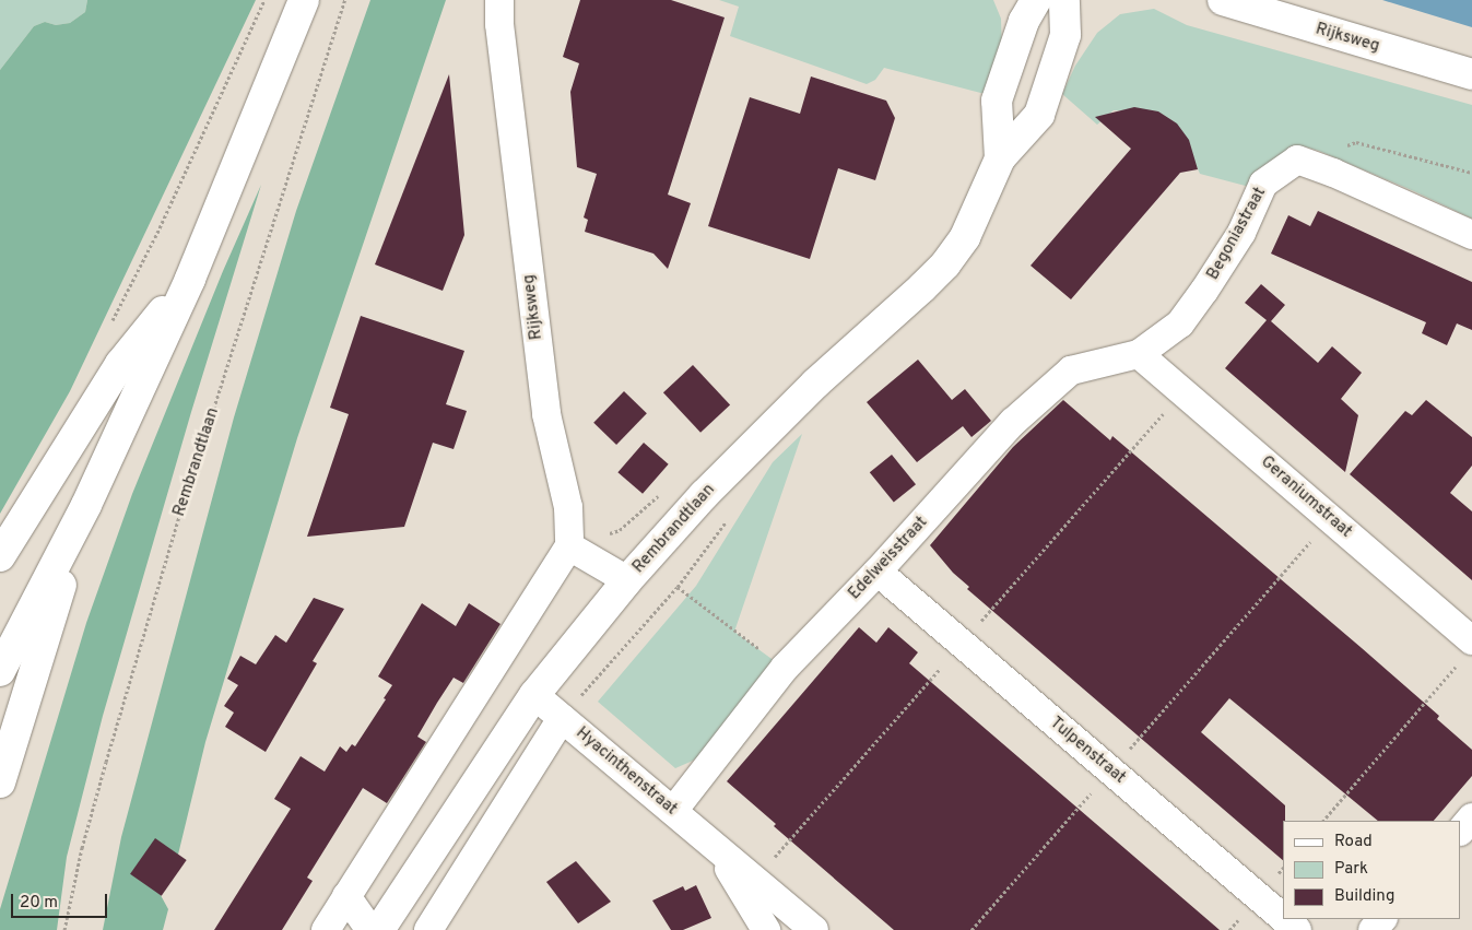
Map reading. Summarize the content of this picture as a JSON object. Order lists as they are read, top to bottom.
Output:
{
  "streets": {
    "main road": ["Rijksweg", "Rembrandtlaan"],
    "street": [
      "Begoniastraat",
      "Geraniumstraat",
      "Edelweisstraat",
      "Tulpenstraat",
      "Hyacinthenstraat"
    ]
  },
  "crossings": [
    ["Begoniastraat", "Geraniumstraat"],
    ["Begoniastraat", "Edelweisstraat"],
    ["Rembrandtlaan", "Hyacinthenstraat"],
    ["Geraniumstraat", "Edelweisstraat"],
    ["Edelweisstraat", "Tulpenstraat"],
    ["Edelweisstraat", "Hyacinthenstraat"]
  ],
  "legend": ["Road", "Park", "Building"],
  "scale_bar": "20 m"
}
